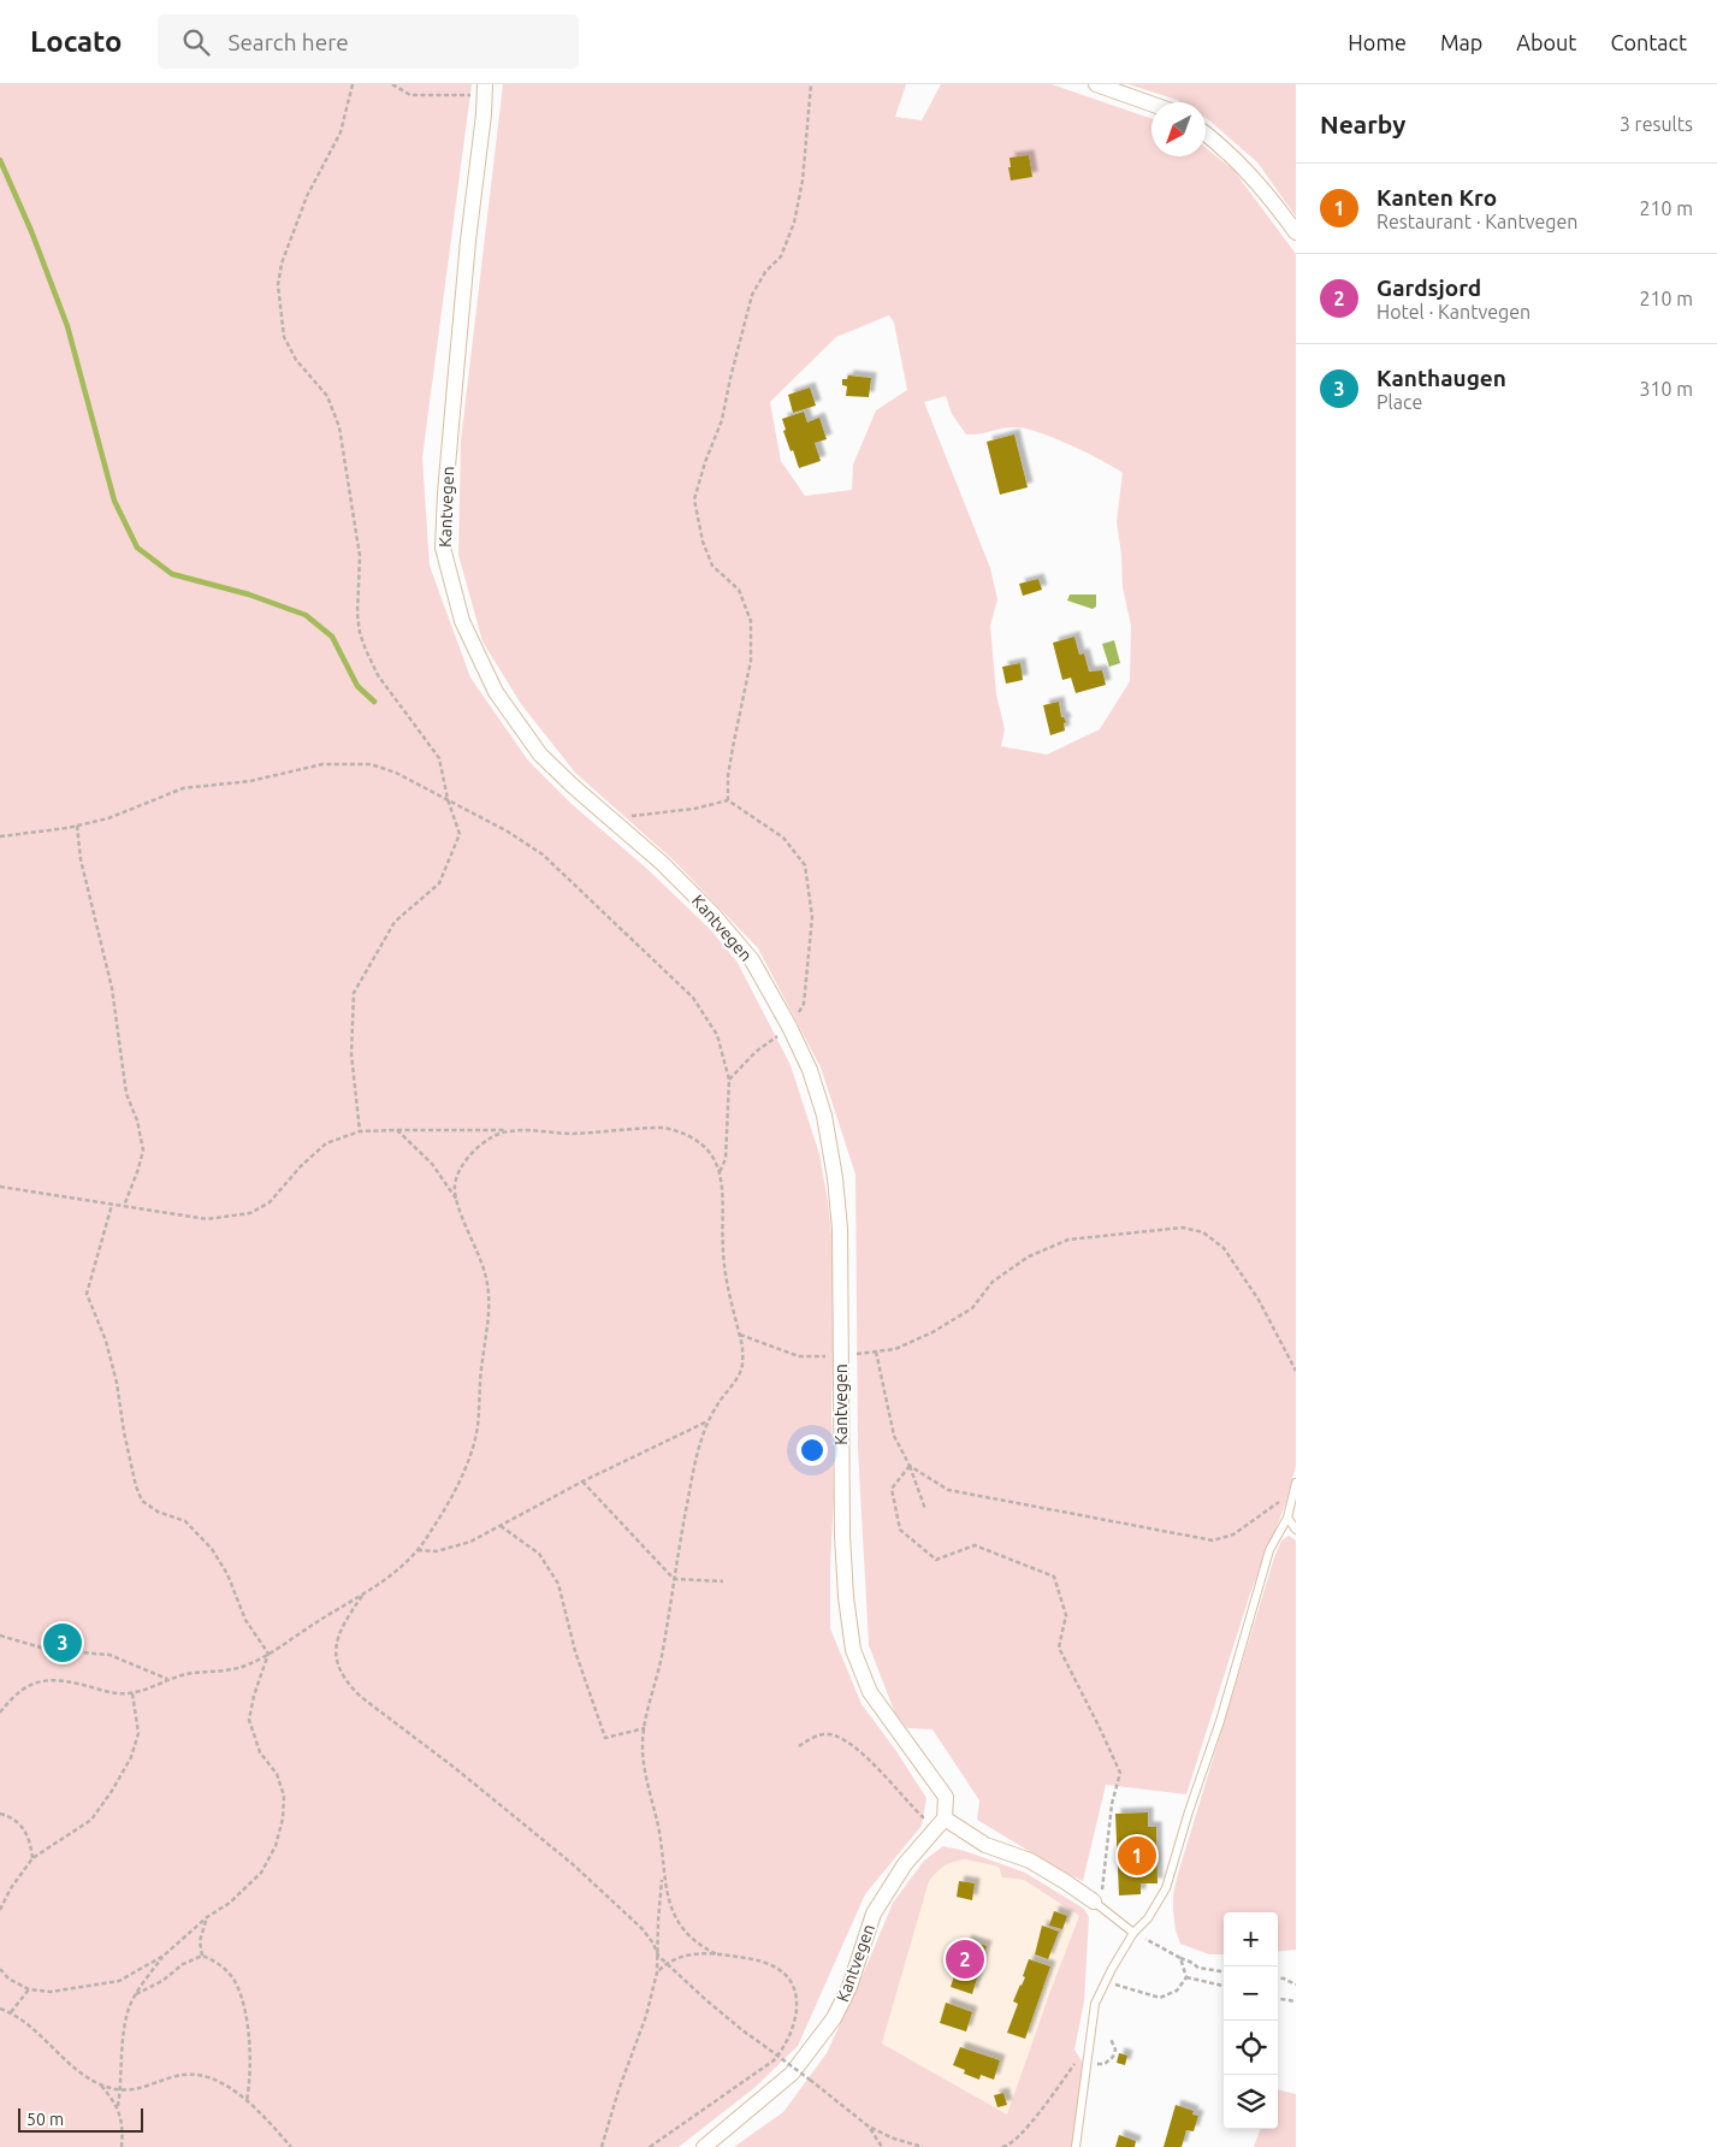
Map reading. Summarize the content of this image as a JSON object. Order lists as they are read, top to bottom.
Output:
{
  "streets": {
    "street": ["Kantvegen"]
  },
  "scale_bar": "50 m",
  "north": "bottom left",
  "page": {
    "header": "Locato",
    "search": "Search here",
    "nav": [
      "Home",
      "Map",
      "About",
      "Contact"
    ],
    "heading": ["Nearby", "3 results"],
    "list": [
      {
        "mark": "1",
        "name": "Kanten Kro",
        "note": "Restaurant · Kantvegen",
        "value": "210 m"
      },
      {
        "mark": "2",
        "name": "Gardsjord",
        "note": "Hotel · Kantvegen",
        "value": "210 m"
      },
      {
        "mark": "3",
        "name": "Kanthaugen",
        "note": "Place",
        "value": "310 m"
      }
    ],
    "pins": ["3", "1", "2"],
    "map_buttons": ["+", "−"],
    "scale": "50 m"
  }
}
